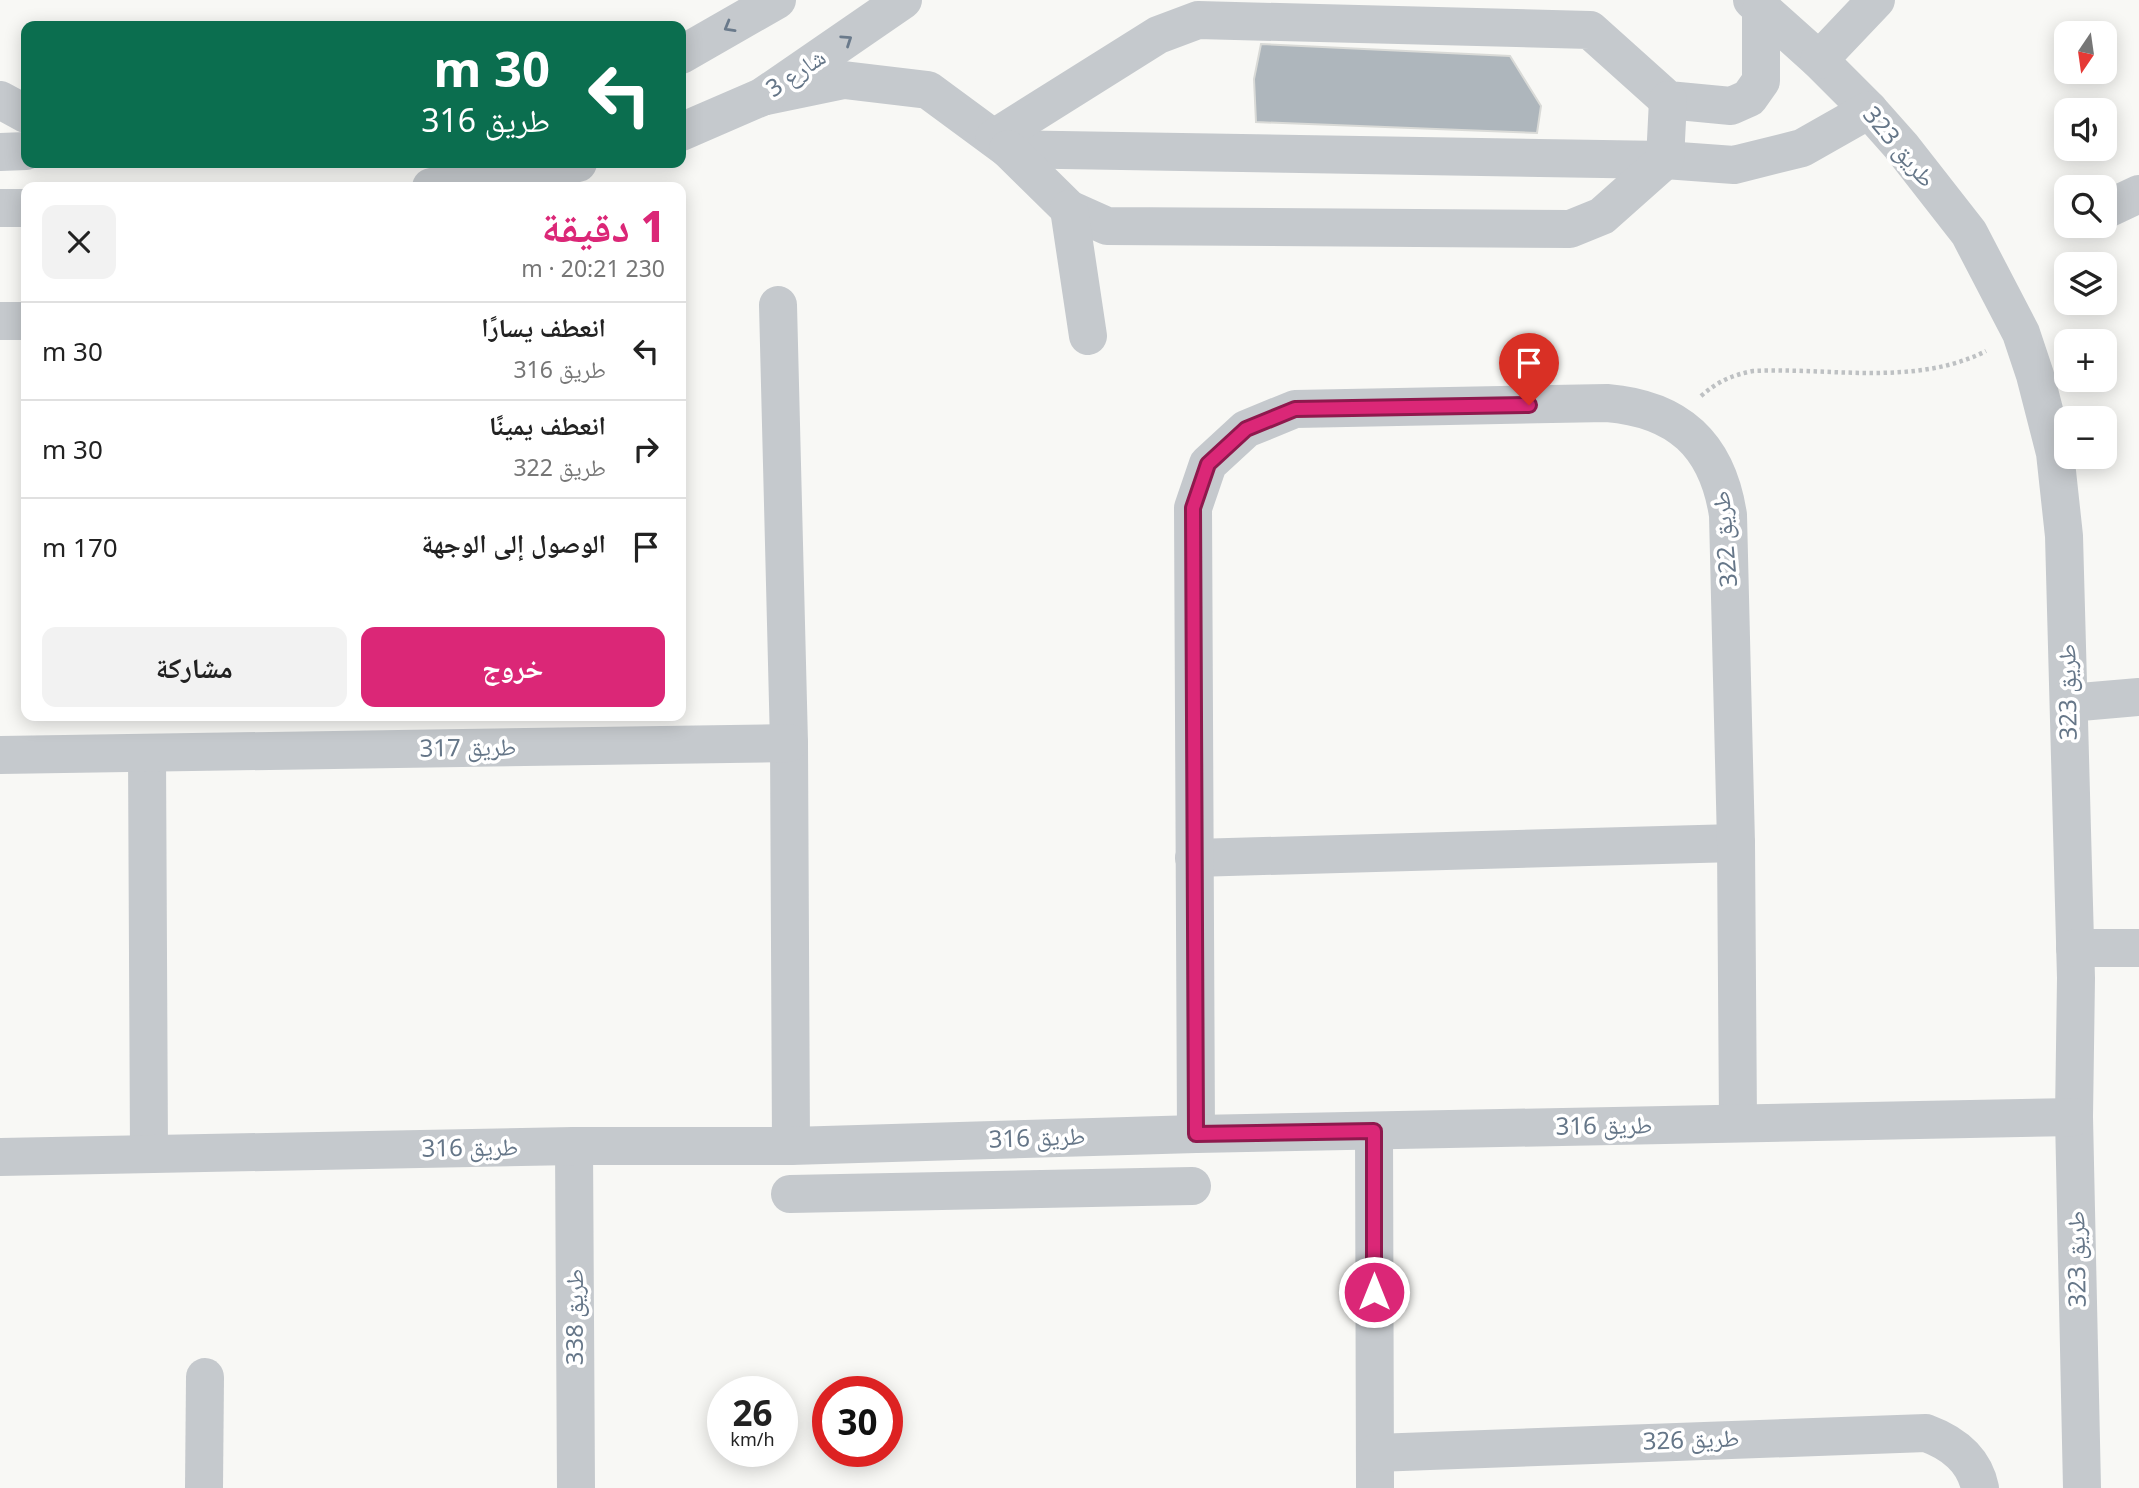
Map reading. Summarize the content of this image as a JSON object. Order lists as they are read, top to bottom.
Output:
{
  "streets": {
    "street": [
      "شارع 3",
      "طريق 323",
      "طريق 322",
      "طريق 317",
      "طريق 316",
      "طريق 338",
      "طريق 326"
    ]
  },
  "crossings": [
    ["طريق 323", "طريق 316"],
    ["طريق 322", "طريق 316"],
    ["طريق 316", "طريق 338"],
    ["طريق 316", "طريق 326"]
  ],
  "north": "bottom",
  "page": {
    "map_buttons": ["+", "−"],
    "turn": ["30 m", "طريق 316"],
    "heading": ["1 دقيقة", "230 m · 20:21"],
    "list": [
      {
        "name": "انعطف يسارًا",
        "note": "طريق 316",
        "value": "30 m"
      },
      {
        "name": "انعطف يمينًا",
        "note": "طريق 322",
        "value": "30 m"
      },
      {
        "name": "الوصول إلى الوجهة",
        "value": "170 m"
      }
    ],
    "buttons": ["خروج", "مشاركة"],
    "speed": "26 km/h",
    "limit": "30"
  }
}
